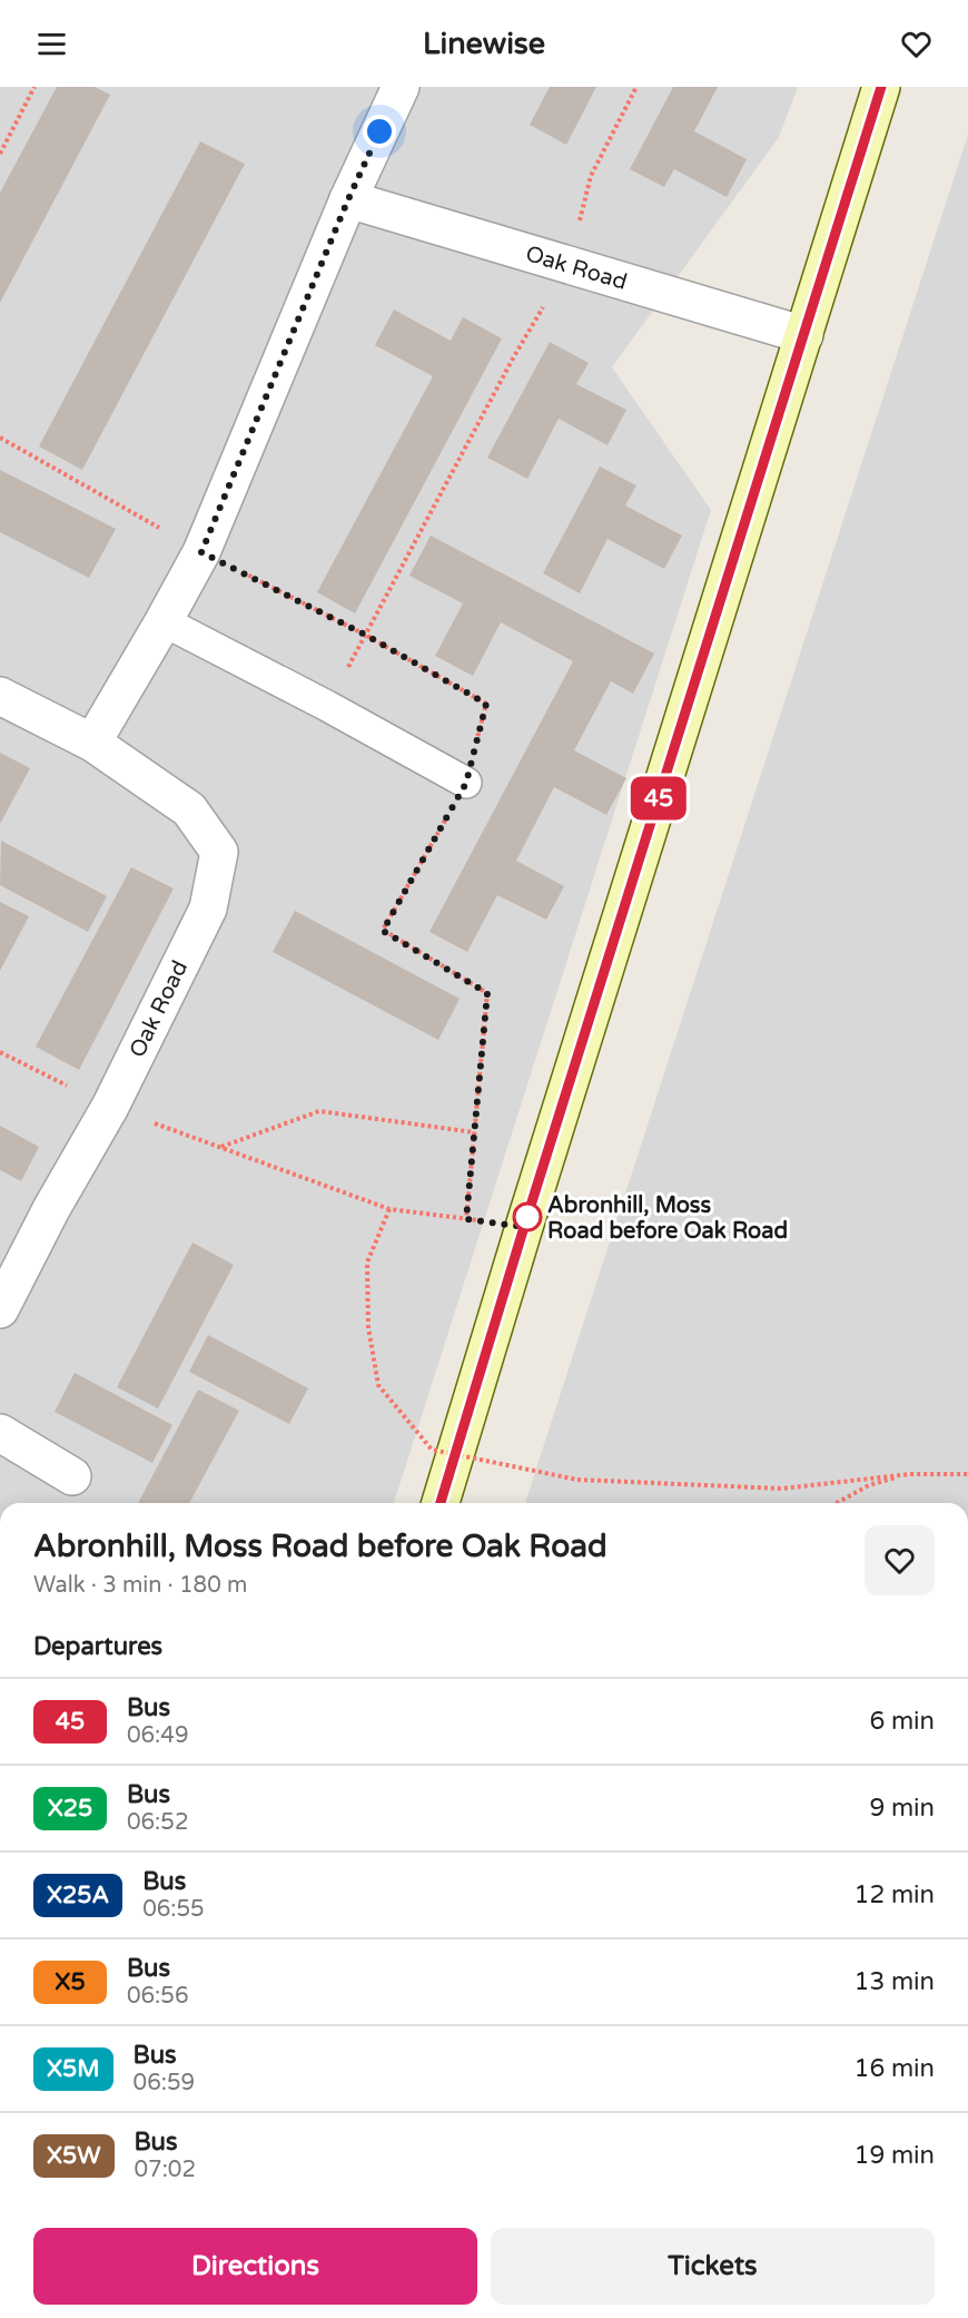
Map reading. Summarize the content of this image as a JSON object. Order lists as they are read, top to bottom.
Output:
{
  "streets": {
    "street": ["Oak Road"]
  },
  "places": ["Abronhill, Moss Road before Oak Road"],
  "lines": ["bus line 45"],
  "page": {
    "header": "Linewise",
    "on_map": "45",
    "heading": [
      ["Abronhill, Moss Road before Oak Road", "Walk · 3 min · 180 m"],
      "Departures"
    ],
    "list": [
      {
        "mark": "45",
        "name": "Bus",
        "note": "06:49",
        "value": "6 min"
      },
      {
        "mark": "X25",
        "name": "Bus",
        "note": "06:52",
        "value": "9 min"
      },
      {
        "mark": "X25A",
        "name": "Bus",
        "note": "06:55",
        "value": "12 min"
      },
      {
        "mark": "X5",
        "name": "Bus",
        "note": "06:56",
        "value": "13 min"
      },
      {
        "mark": "X5M",
        "name": "Bus",
        "note": "06:59",
        "value": "16 min"
      },
      {
        "mark": "X5W",
        "name": "Bus",
        "note": "07:02",
        "value": "19 min"
      }
    ],
    "buttons": ["Directions", "Tickets"]
  }
}
